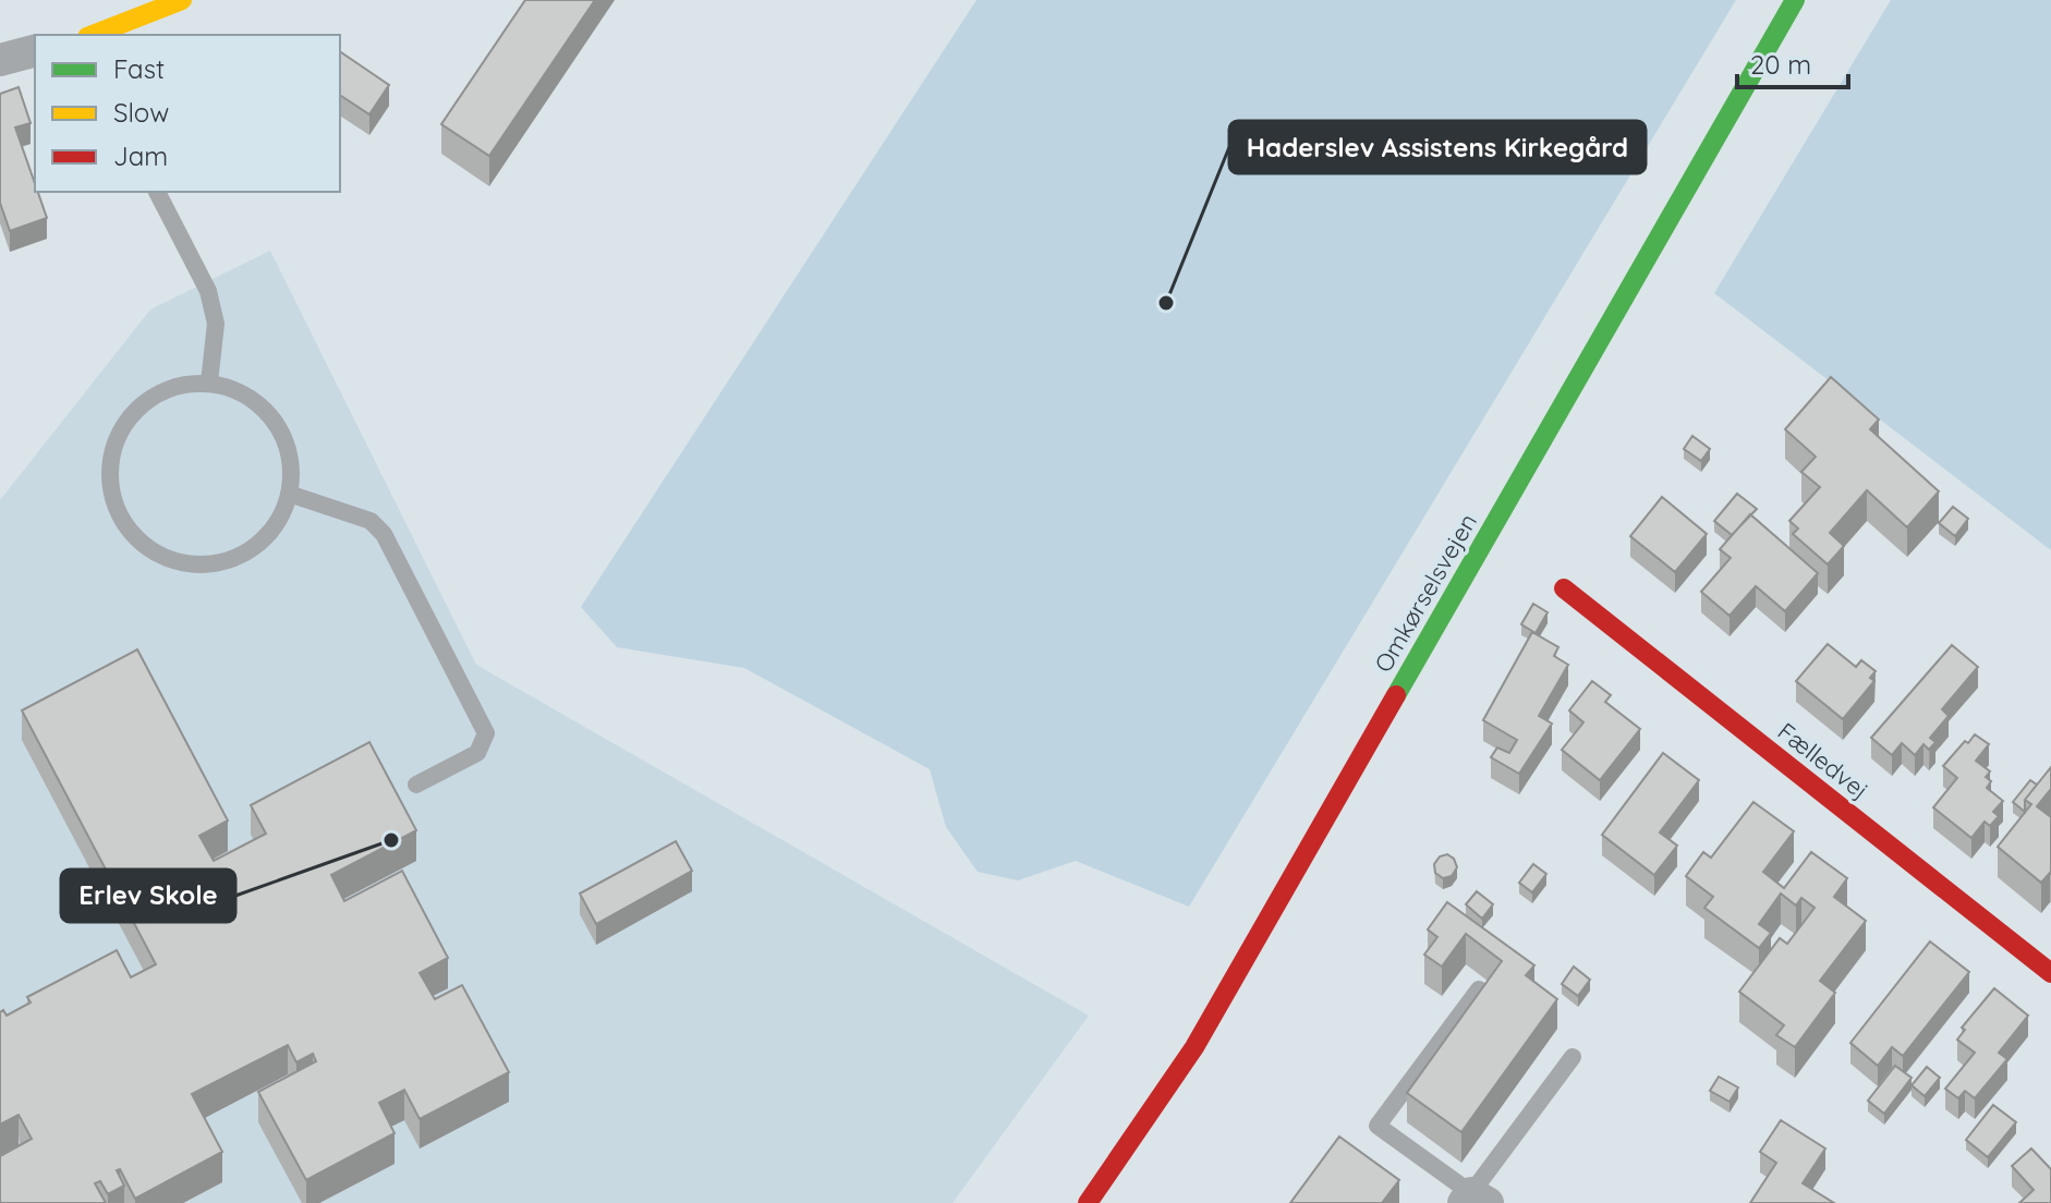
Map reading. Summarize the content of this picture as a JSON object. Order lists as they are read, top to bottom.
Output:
{
  "streets": {
    "main road": ["Omkørselsvejen", "Fælledvej"]
  },
  "places": ["Haderslev Assistens Kirkegård", "Erlev Skole"],
  "legend": ["Fast", "Slow", "Jam"],
  "scale_bar": "20 m"
}
